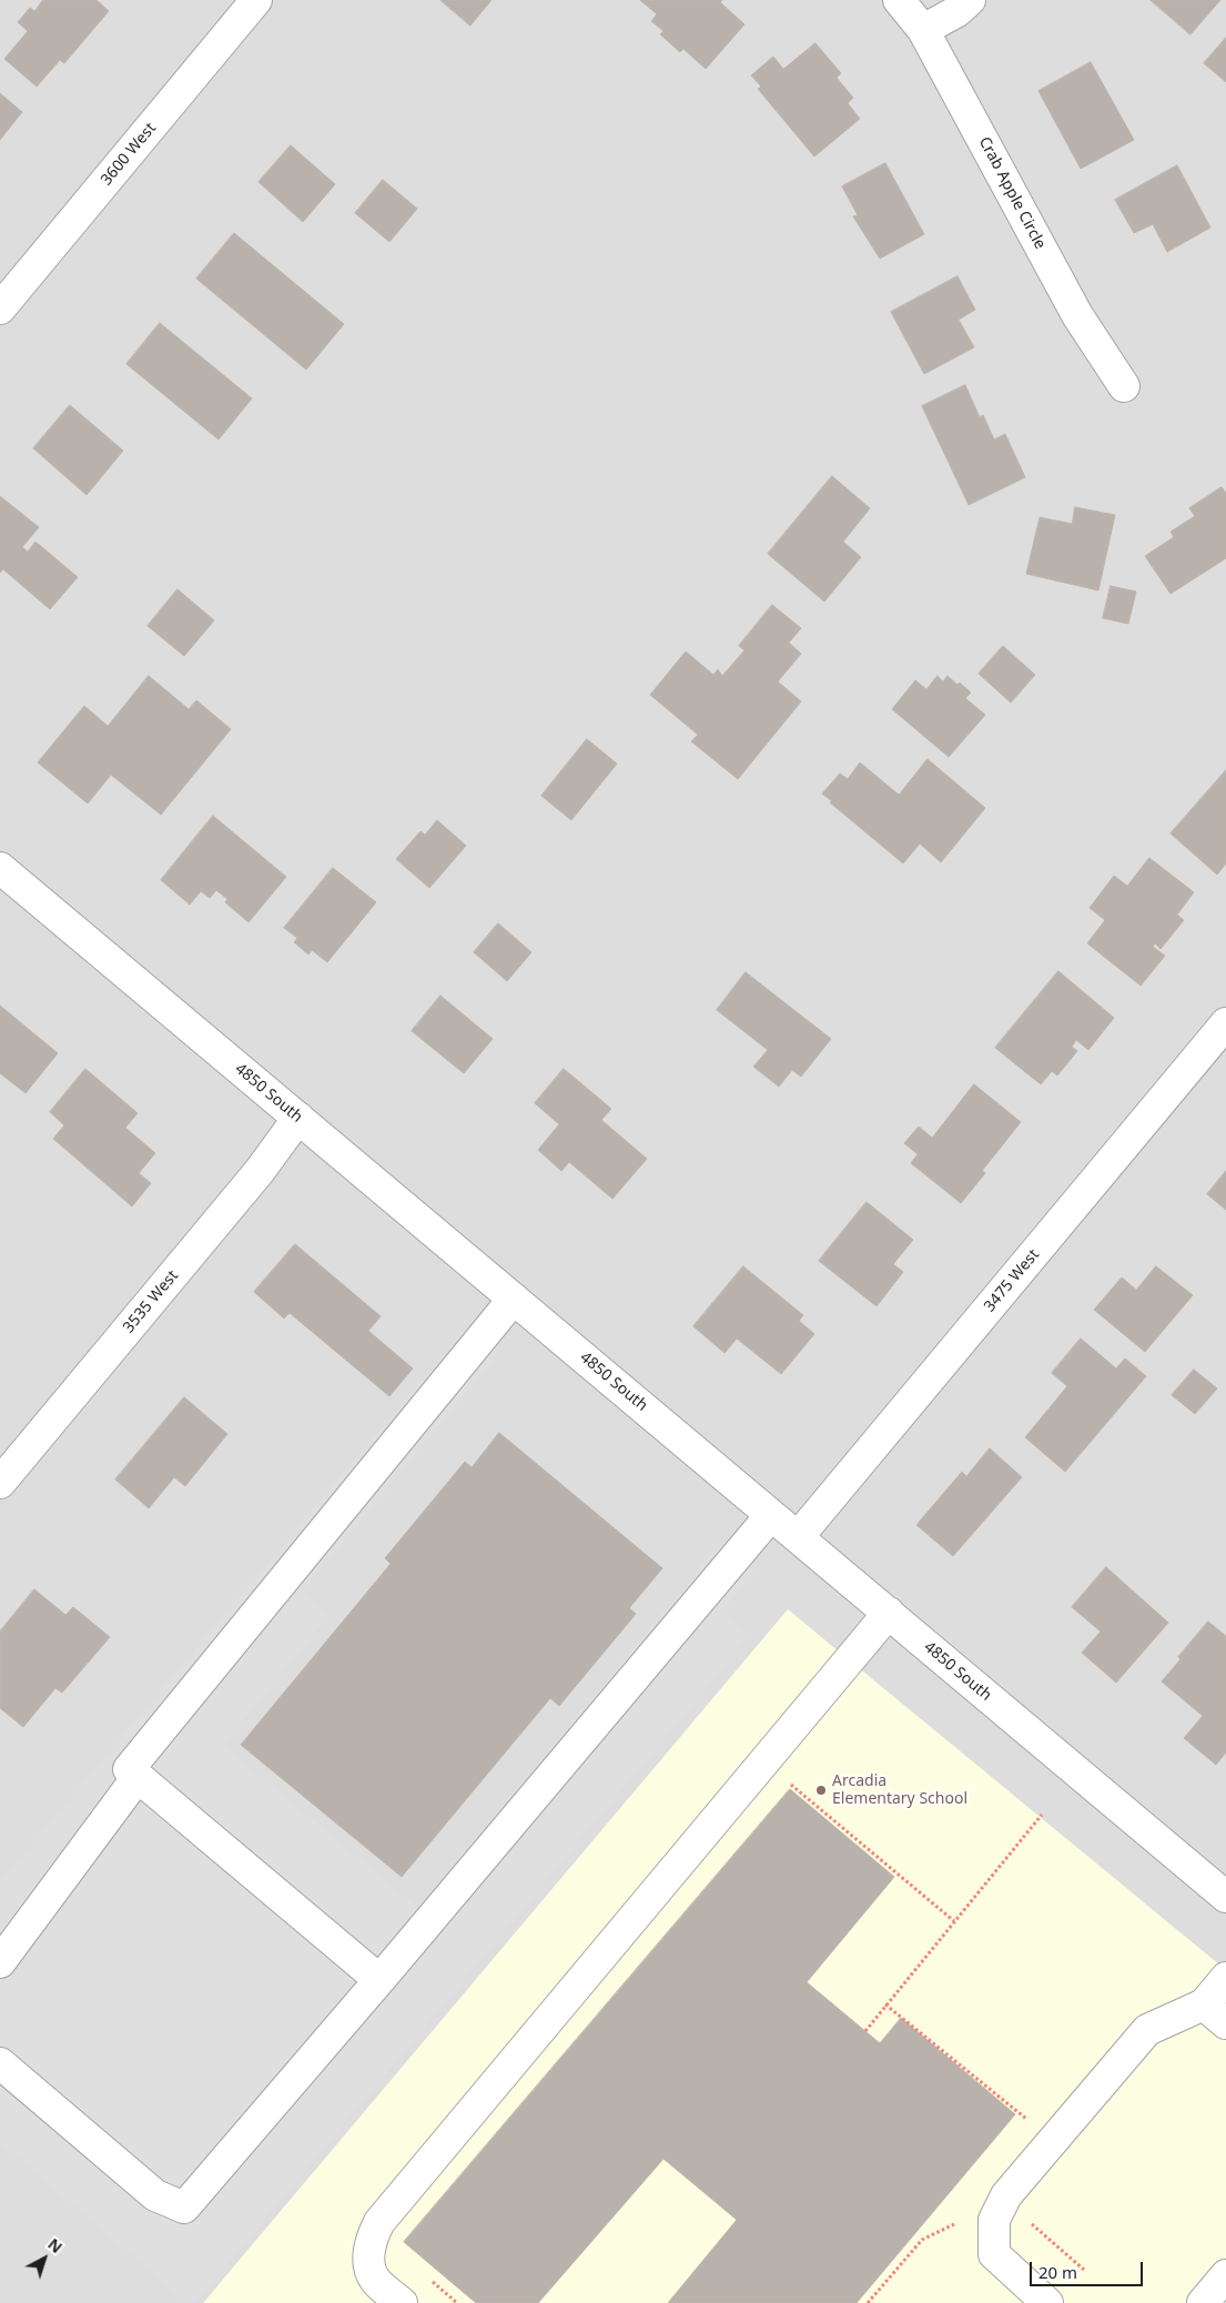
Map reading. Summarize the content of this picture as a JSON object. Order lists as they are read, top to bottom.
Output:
{
  "streets": {
    "street": [
      "3600 West",
      "Crab Apple Circle",
      "4850 South",
      "3475 West",
      "3535 West"
    ]
  },
  "crossings": [
    ["4850 South", "3475 West"],
    ["4850 South", "3535 West"]
  ],
  "places": ["Arcadia Elementary School"],
  "scale_bar": "20 m",
  "north": "top right"
}
